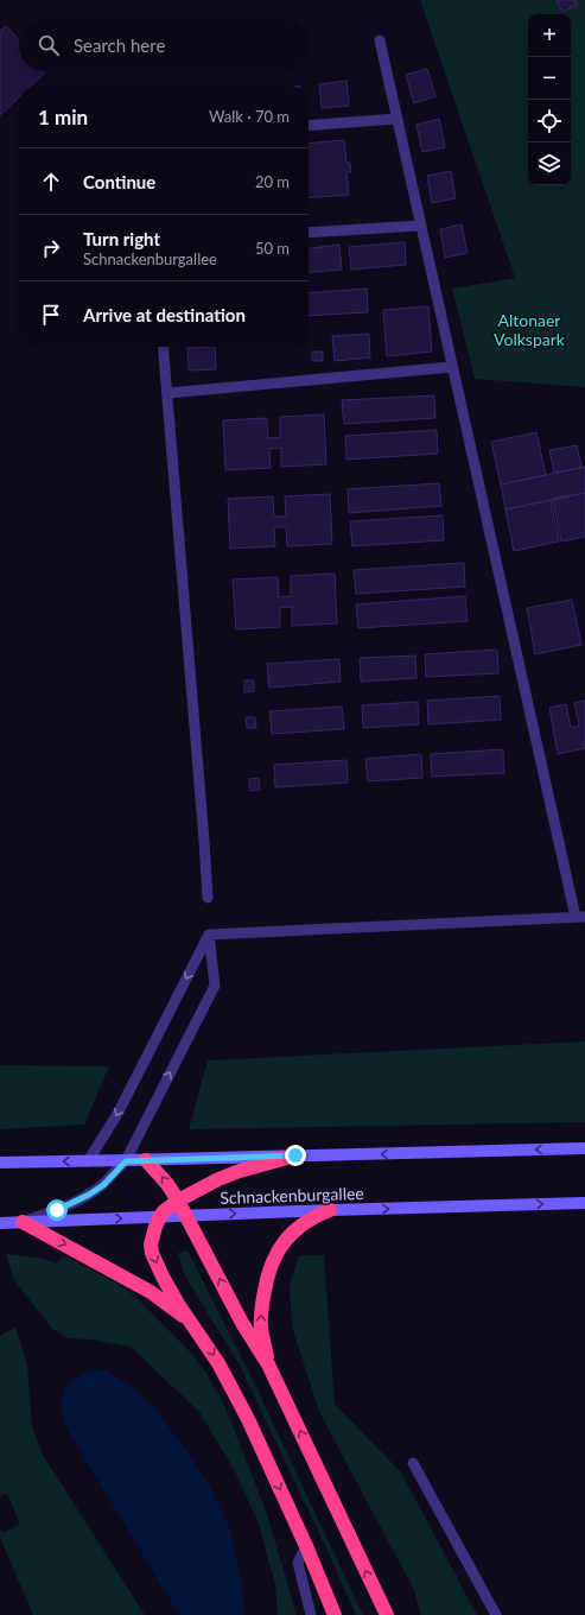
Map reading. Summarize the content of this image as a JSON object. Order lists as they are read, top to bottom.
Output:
{
  "streets": {
    "main road": ["Schnackenburgallee"]
  },
  "parks": ["Altonaer Volkspark"],
  "page": {
    "map_buttons": ["+", "−"],
    "search": "Search here",
    "heading": ["1 min", "Walk · 70 m"],
    "list": [
      ["Continue", "20 m"],
      ["Turn right", "Schnackenburgallee", "50 m"],
      "Arrive at destination"
    ]
  }
}
